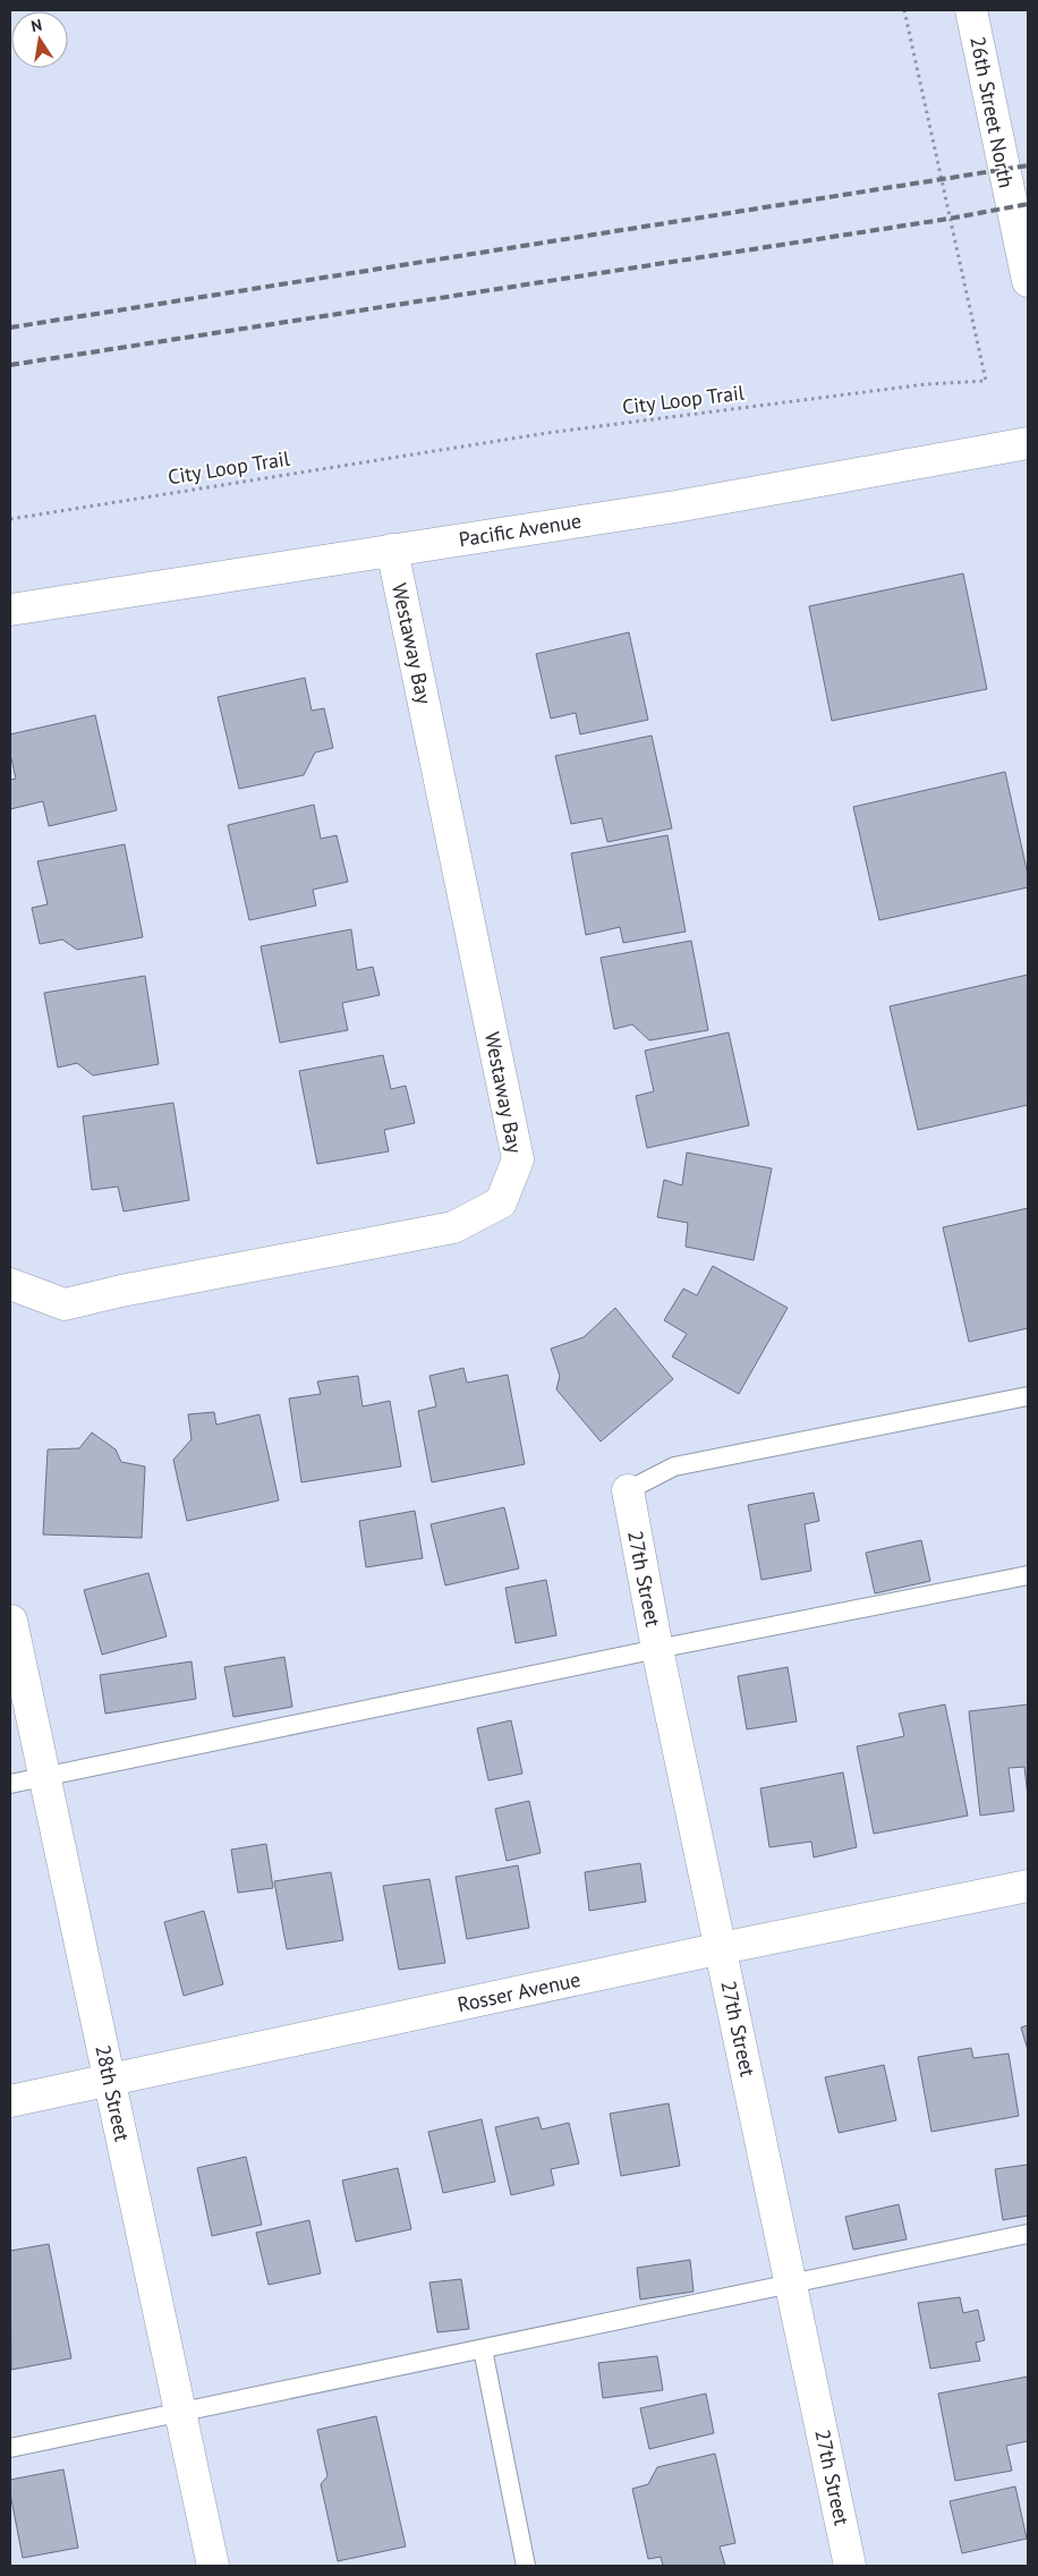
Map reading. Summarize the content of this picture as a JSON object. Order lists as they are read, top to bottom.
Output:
{
  "streets": {
    "street": [
      "26th Street North",
      "Pacific Avenue",
      "Westaway Bay",
      "27th Street",
      "Rosser Avenue",
      "28th Street"
    ],
    "path": ["City Loop Trail"]
  },
  "crossings": [
    ["Pacific Avenue", "Westaway Bay"],
    ["27th Street", "Rosser Avenue"],
    ["Rosser Avenue", "28th Street"]
  ],
  "north": "top"
}
